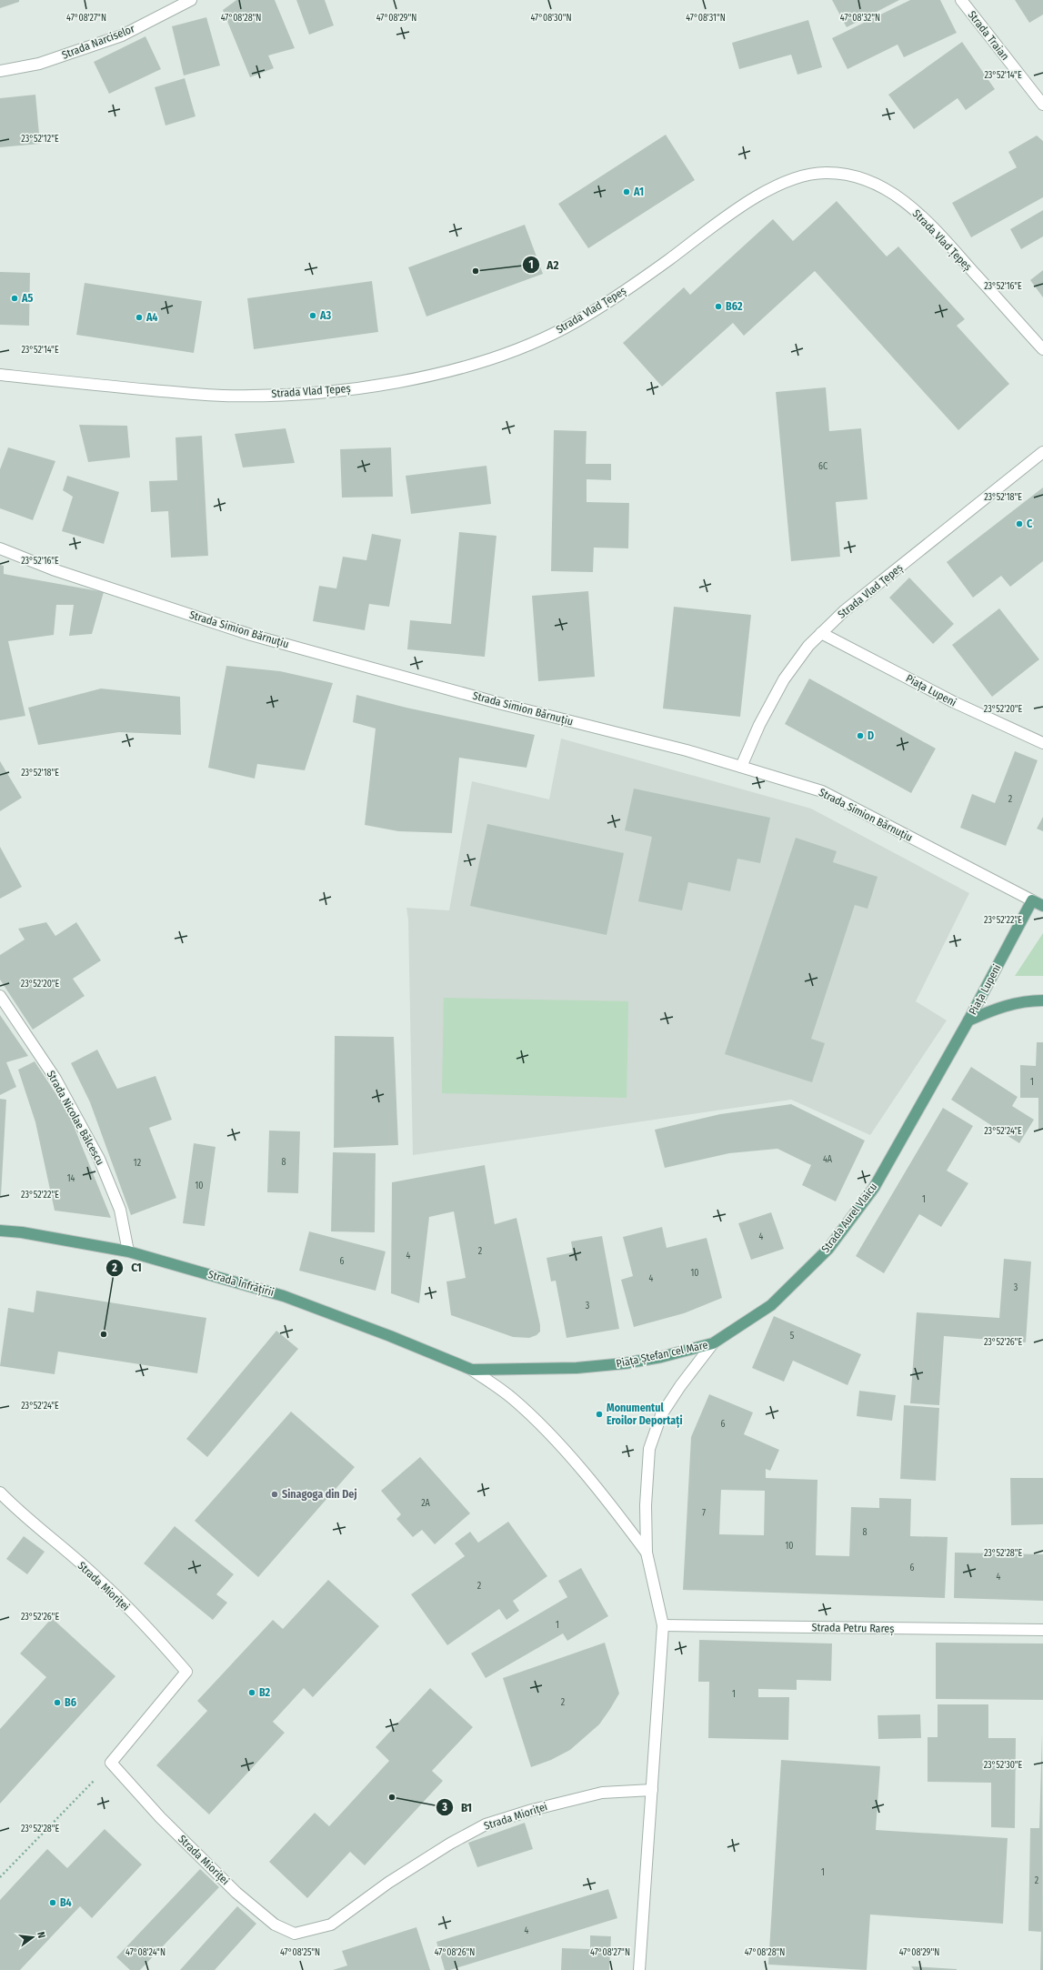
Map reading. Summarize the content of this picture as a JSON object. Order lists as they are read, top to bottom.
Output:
{
  "streets": {
    "main road": [
      "Piața Lupeni",
      "Strada Aurel Vlaicu",
      "Strada Înfrățirii",
      "Piața Ștefan cel Mare"
    ],
    "street": [
      "Strada Traian",
      "Strada Narciselor",
      "Strada Vlad Țepeș",
      "Strada Simion Bărnuțiu",
      "Strada Nicolae Bălcescu",
      "Strada Mioriței",
      "Strada Petru Rareș"
    ]
  },
  "crossings": [
    ["Strada Vlad Țepeș", "Strada Simion Bărnuțiu"],
    ["Strada Vlad Țepeș", "Piața Lupeni"],
    ["Strada Simion Bărnuțiu", "Piața Lupeni"],
    ["Piața Lupeni", "Strada Aurel Vlaicu"],
    ["Strada Nicolae Bălcescu", "Strada Înfrățirii"],
    ["Strada Aurel Vlaicu", "Piața Ștefan cel Mare"],
    ["Strada Înfrățirii", "Piața Ștefan cel Mare"]
  ],
  "places": [
    "A1",
    "A2",
    "A5",
    "B62",
    "A3",
    "A4",
    "C",
    "D",
    "C1",
    "Monumentul Eroilor Deportați",
    "Sinagoga din Dej",
    "B2",
    "B6",
    "B1",
    "B4"
  ],
  "house_numbers": [
    "6C",
    "2",
    "1",
    "4A",
    "8",
    "12",
    "14",
    "10",
    "1",
    "4",
    "2",
    "4",
    "6",
    "10",
    "4",
    "3",
    "3",
    "5",
    "6",
    "2A",
    "7",
    "8",
    "10",
    "6",
    "4",
    "2",
    "1",
    "1",
    "2",
    "1",
    "2",
    "4"
  ],
  "north": "right",
  "coordinates": [
    "47°08'27\"N",
    "47°08'28\"N",
    "47°08'29\"N",
    "47°08'30\"N",
    "47°08'31\"N",
    "47°08'32\"N",
    "23°52'14\"E",
    "23°52'12\"E",
    "23°52'16\"E",
    "23°52'18\"E",
    "23°52'20\"E",
    "23°52'22\"E",
    "23°52'24\"E",
    "23°52'26\"E",
    "23°52'28\"E",
    "23°52'30\"E",
    "47°08'24\"N",
    "47°08'25\"N",
    "47°08'26\"N"
  ]
}
